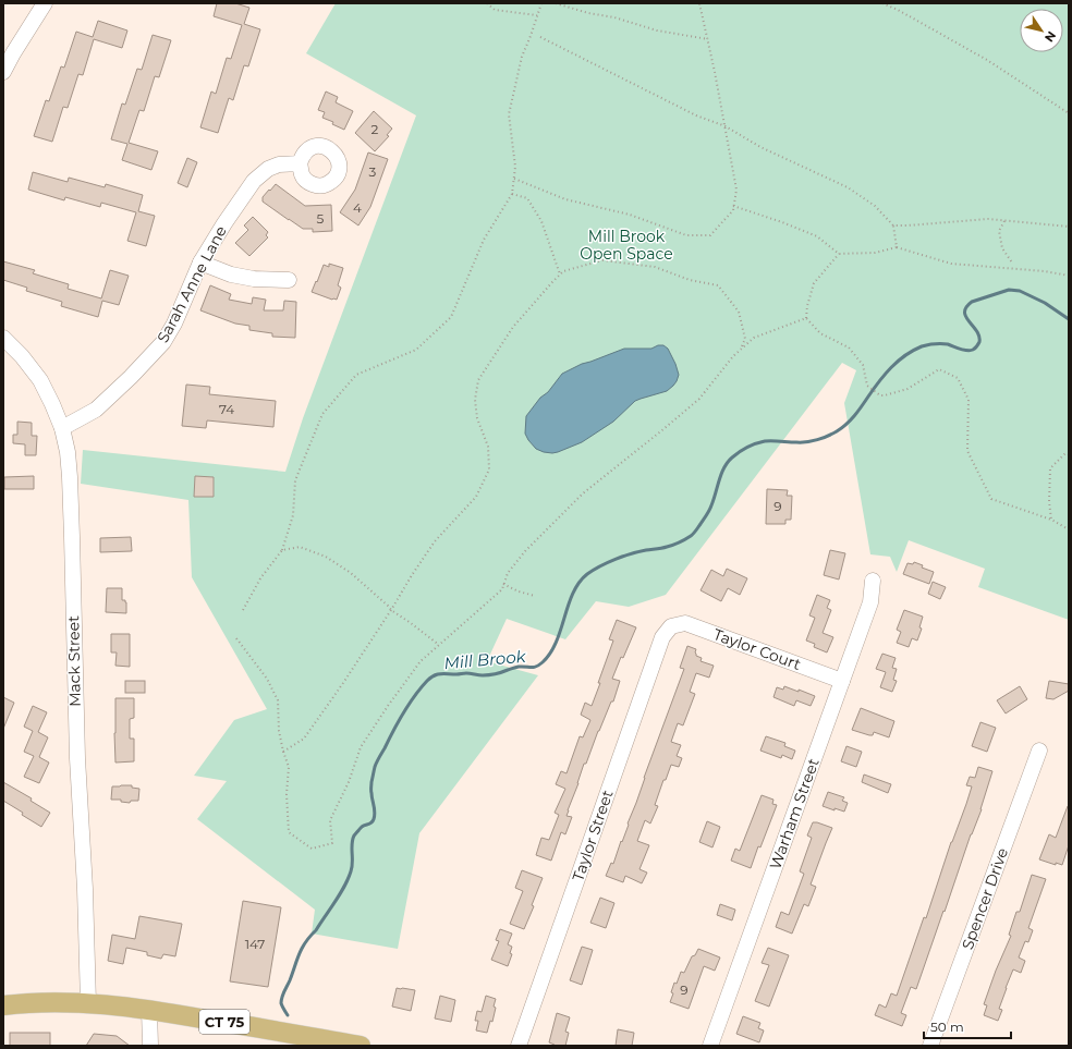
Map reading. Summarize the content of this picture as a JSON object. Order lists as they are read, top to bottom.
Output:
{
  "streets": {
    "main road": ["CT 75"],
    "street": [
      "Sarah Anne Lane",
      "Taylor Court",
      "Mack Street",
      "Warham Street",
      "Taylor Street",
      "Spencer Drive"
    ]
  },
  "crossings": [
    ["Sarah Anne Lane", "Mack Street"],
    ["Taylor Court", "Warham Street"],
    ["Taylor Court", "Taylor Street"],
    ["Mack Street", "CT 75"]
  ],
  "water": ["Mill Brook"],
  "parks": ["Mill Brook Open Space"],
  "house_numbers": [
    "2",
    "3",
    "4",
    "5",
    "74",
    "9",
    "147",
    "9"
  ],
  "scale_bar": "50 m",
  "north": "bottom right"
}
